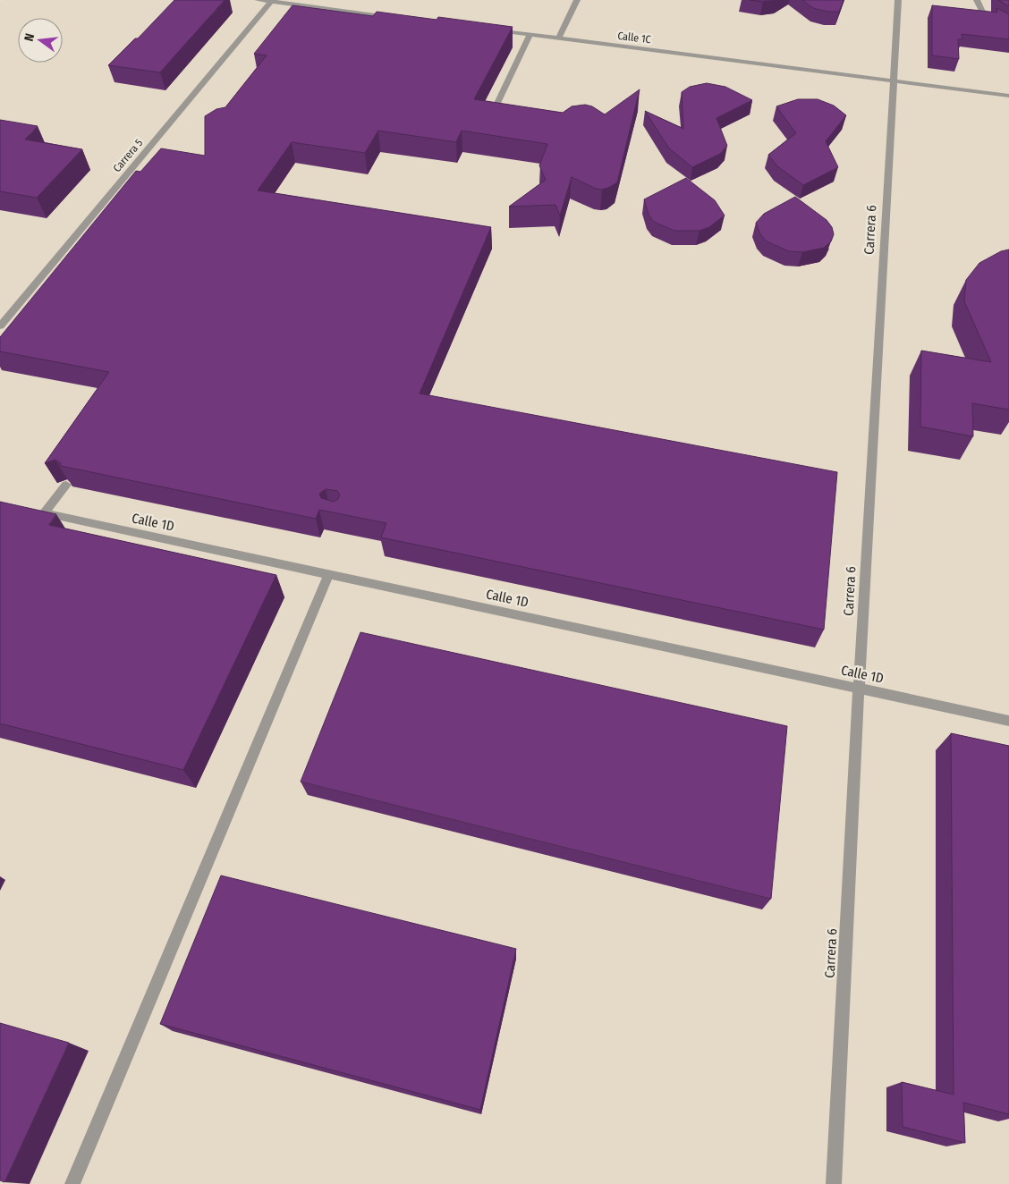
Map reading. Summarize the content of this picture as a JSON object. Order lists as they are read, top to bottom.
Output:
{
  "streets": {
    "street": [
      "Calle 1C",
      "Carrera 5",
      "Carrera 6",
      "Calle 1D"
    ]
  },
  "crossings": [
    ["Calle 1C", "Carrera 6"],
    ["Carrera 6", "Calle 1D"]
  ],
  "north": "left"
}
